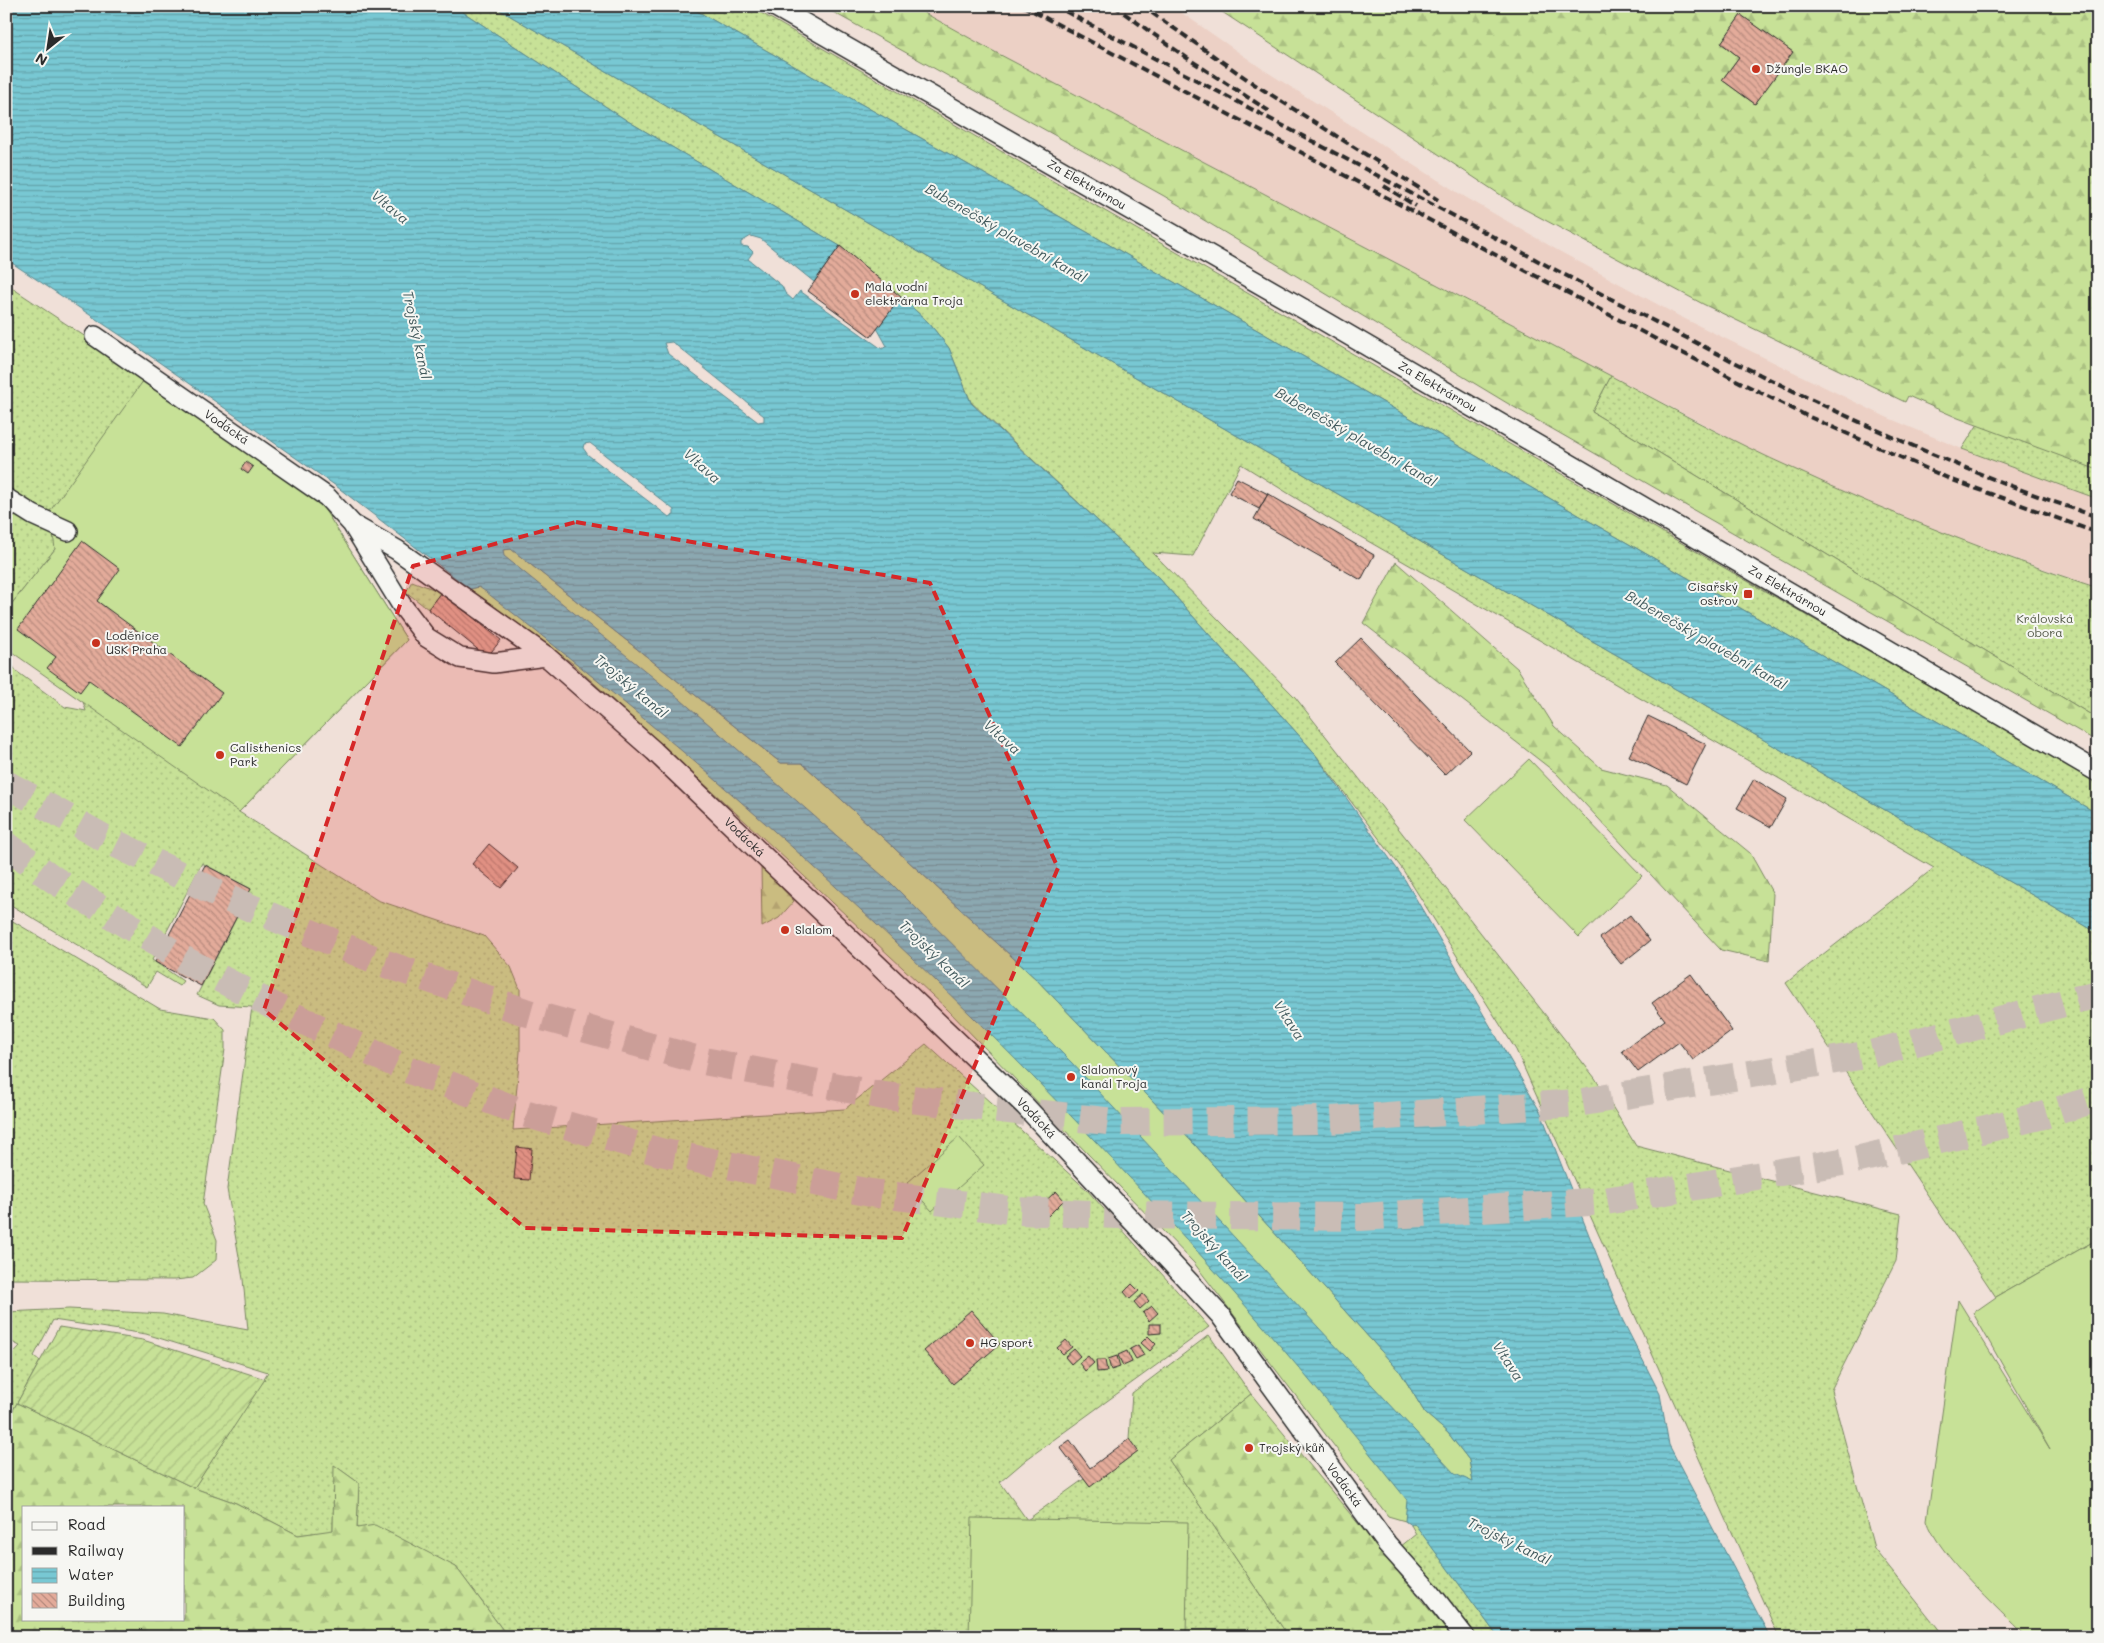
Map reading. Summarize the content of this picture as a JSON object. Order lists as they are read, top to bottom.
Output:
{
  "streets": {
    "street": ["Za Elektrárnou", "Vodácká"]
  },
  "water": ["Vltava", "Bubenečský plavební kanál", "Trojský kanál"],
  "parks": ["Královská obora"],
  "places": {
    "other": [
      "Džungle BKAO",
      "Malá vodní elektrárna Troja",
      "Loděnice USK Praha",
      "Calisthenics Park",
      "Slalom",
      "Slalomový kanál Troja",
      "HG sport",
      "Trojský kůň"
    ],
    "transit": ["Císařský ostrov"]
  },
  "legend": [
    "Road",
    "Railway",
    "Water",
    "Building"
  ],
  "north": "bottom left"
}
